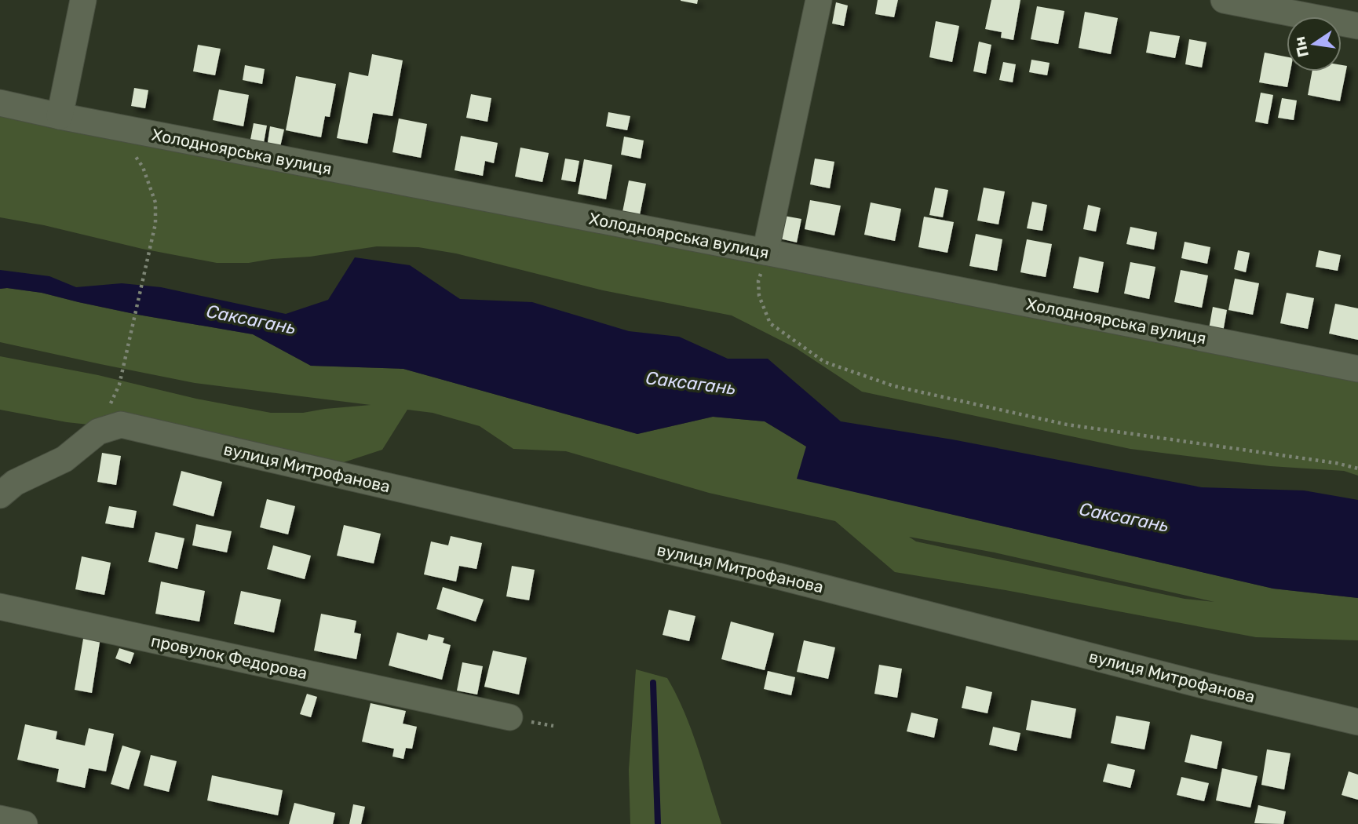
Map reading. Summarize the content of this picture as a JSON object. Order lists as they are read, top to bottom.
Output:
{
  "streets": {
    "street": ["Холодноярська вулиця", "вулиця Митрофанова", "провулок Федорова"]
  },
  "water": ["Саксагань"],
  "north": "left"
}
